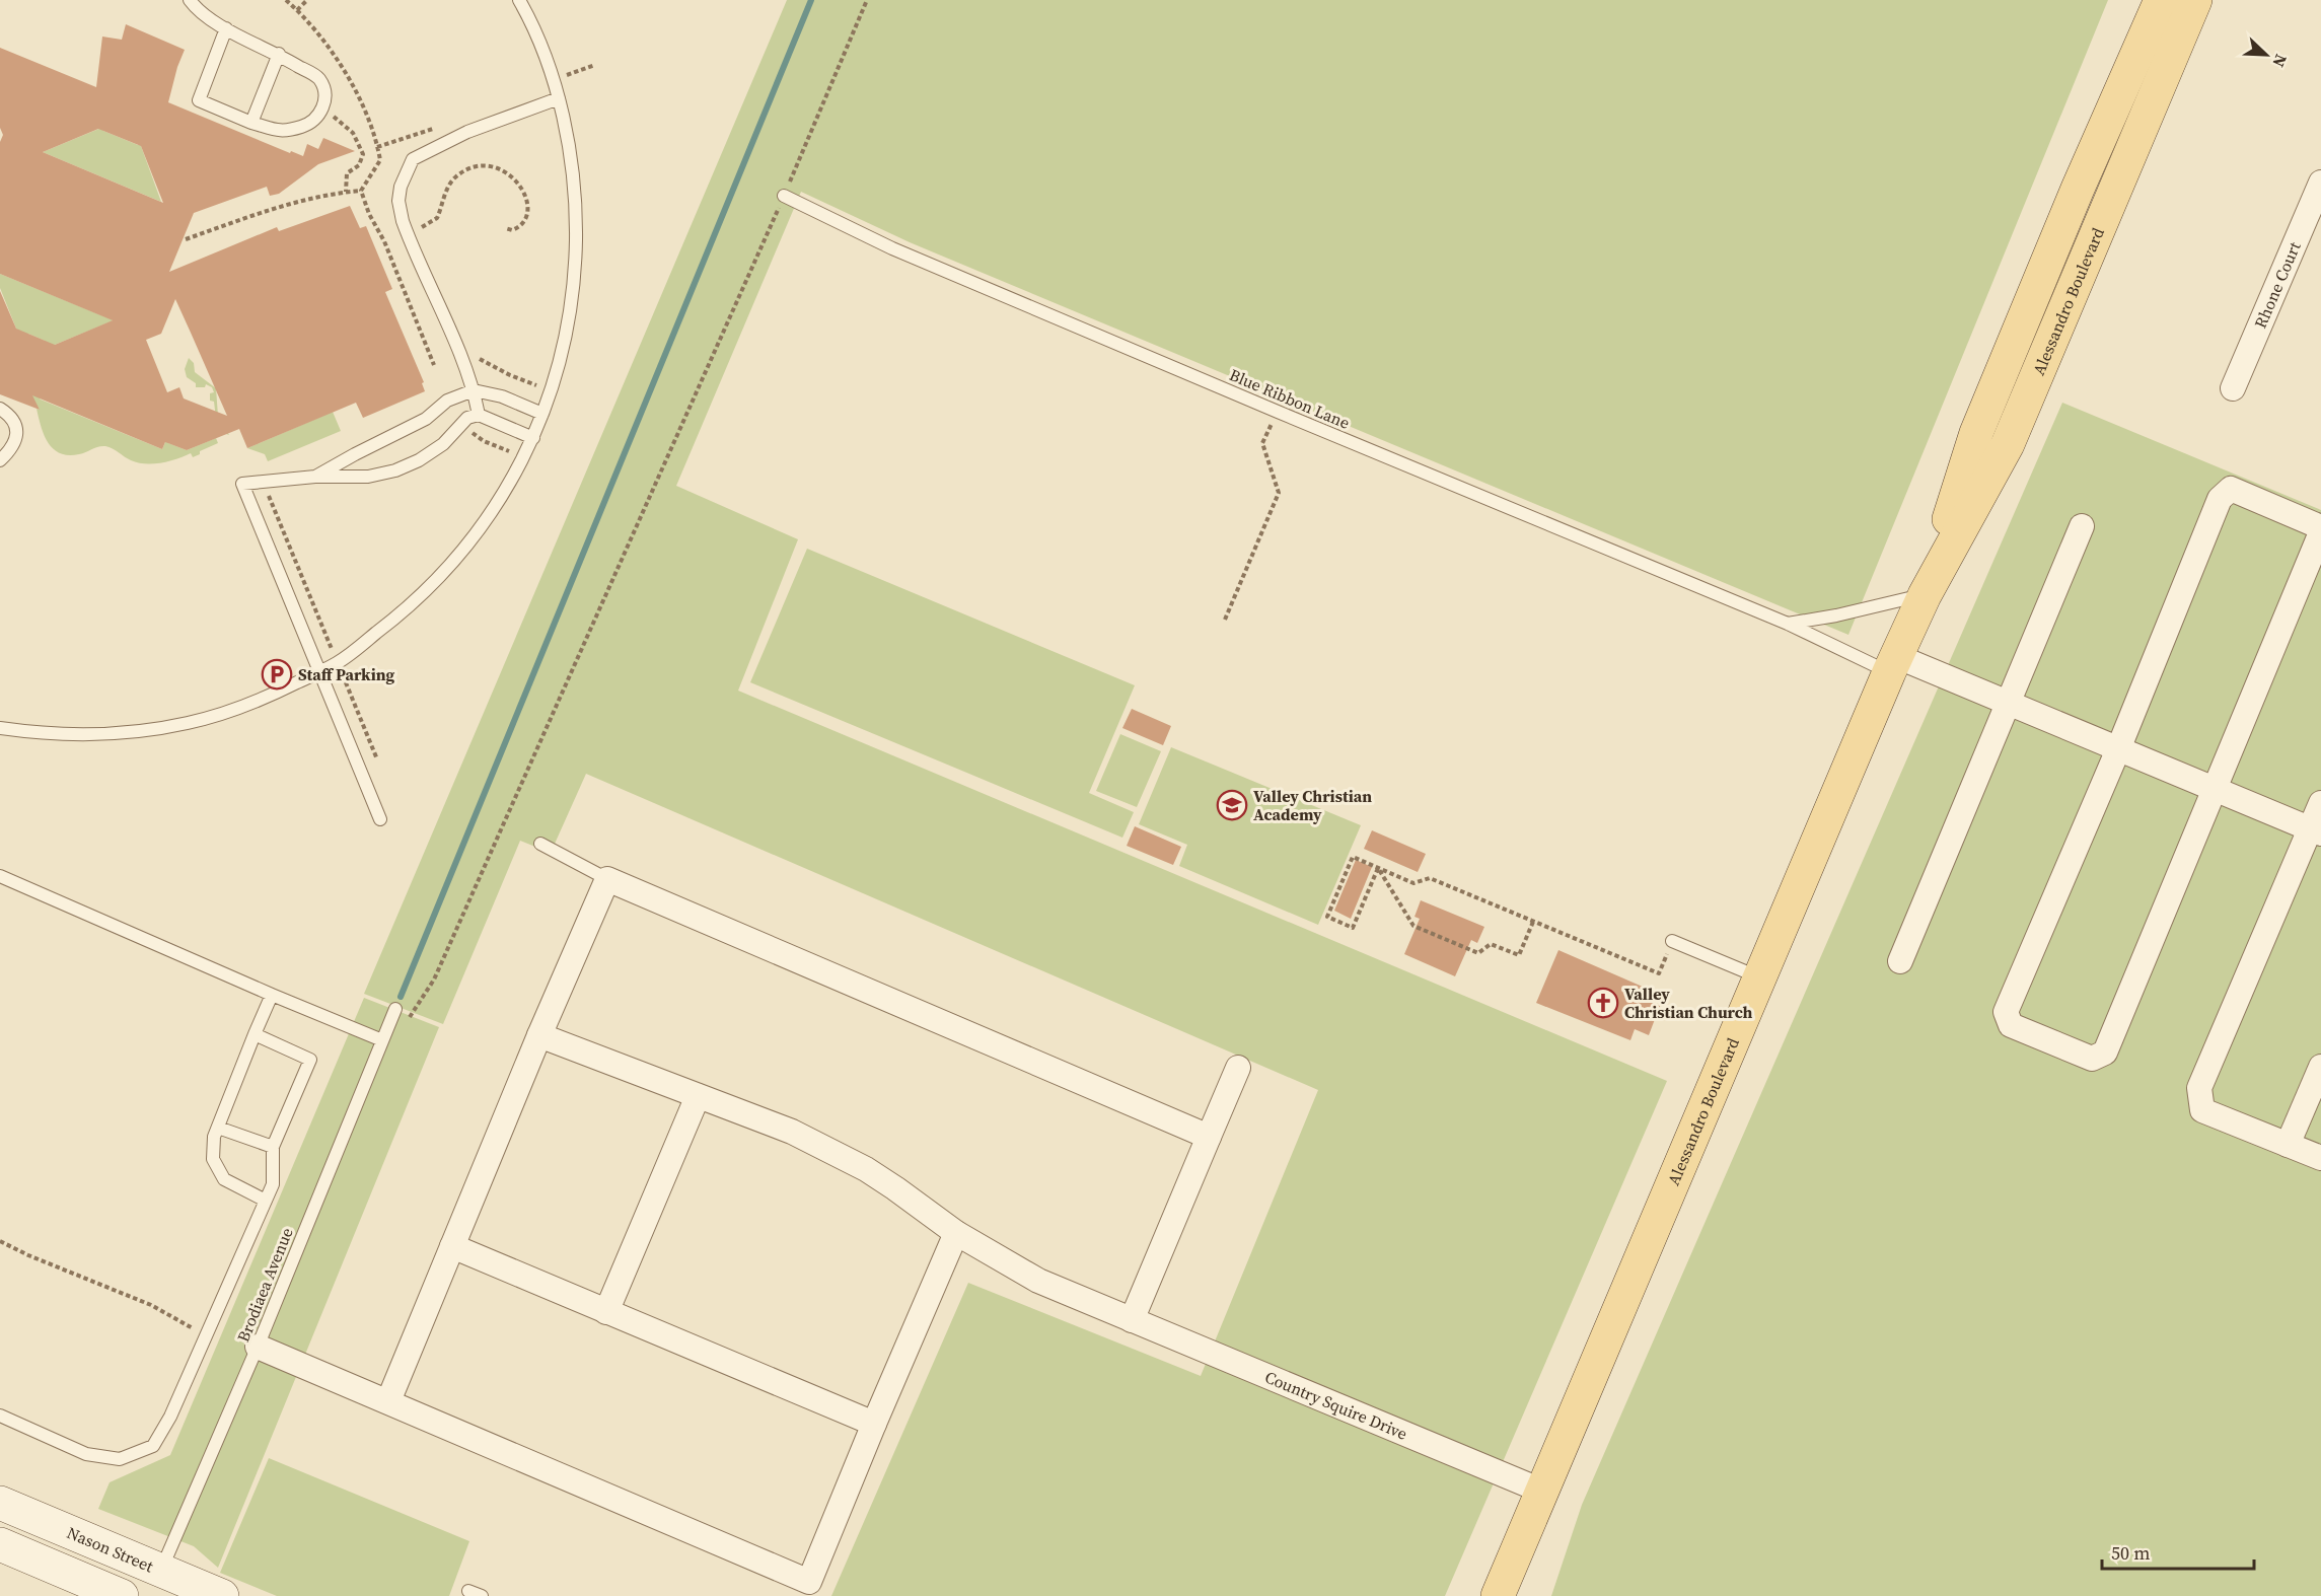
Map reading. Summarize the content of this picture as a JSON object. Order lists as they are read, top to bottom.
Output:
{
  "streets": {
    "main road": ["Alessandro Boulevard", "Nason Street"],
    "street": ["Rhone Court", "Country Squire Drive"],
    "lane": ["Blue Ribbon Lane", "Brodiaea Avenue"]
  },
  "crossings": [
    ["Alessandro Boulevard", "Blue Ribbon Lane"],
    ["Alessandro Boulevard", "Country Squire Drive"],
    ["Brodiaea Avenue", "Nason Street"]
  ],
  "places": {
    "parking": ["Staff Parking"],
    "school or university": ["Valley Christian Academy"],
    "church": ["Valley Christian Church"]
  },
  "scale_bar": "50 m",
  "north": "bottom right"
}
